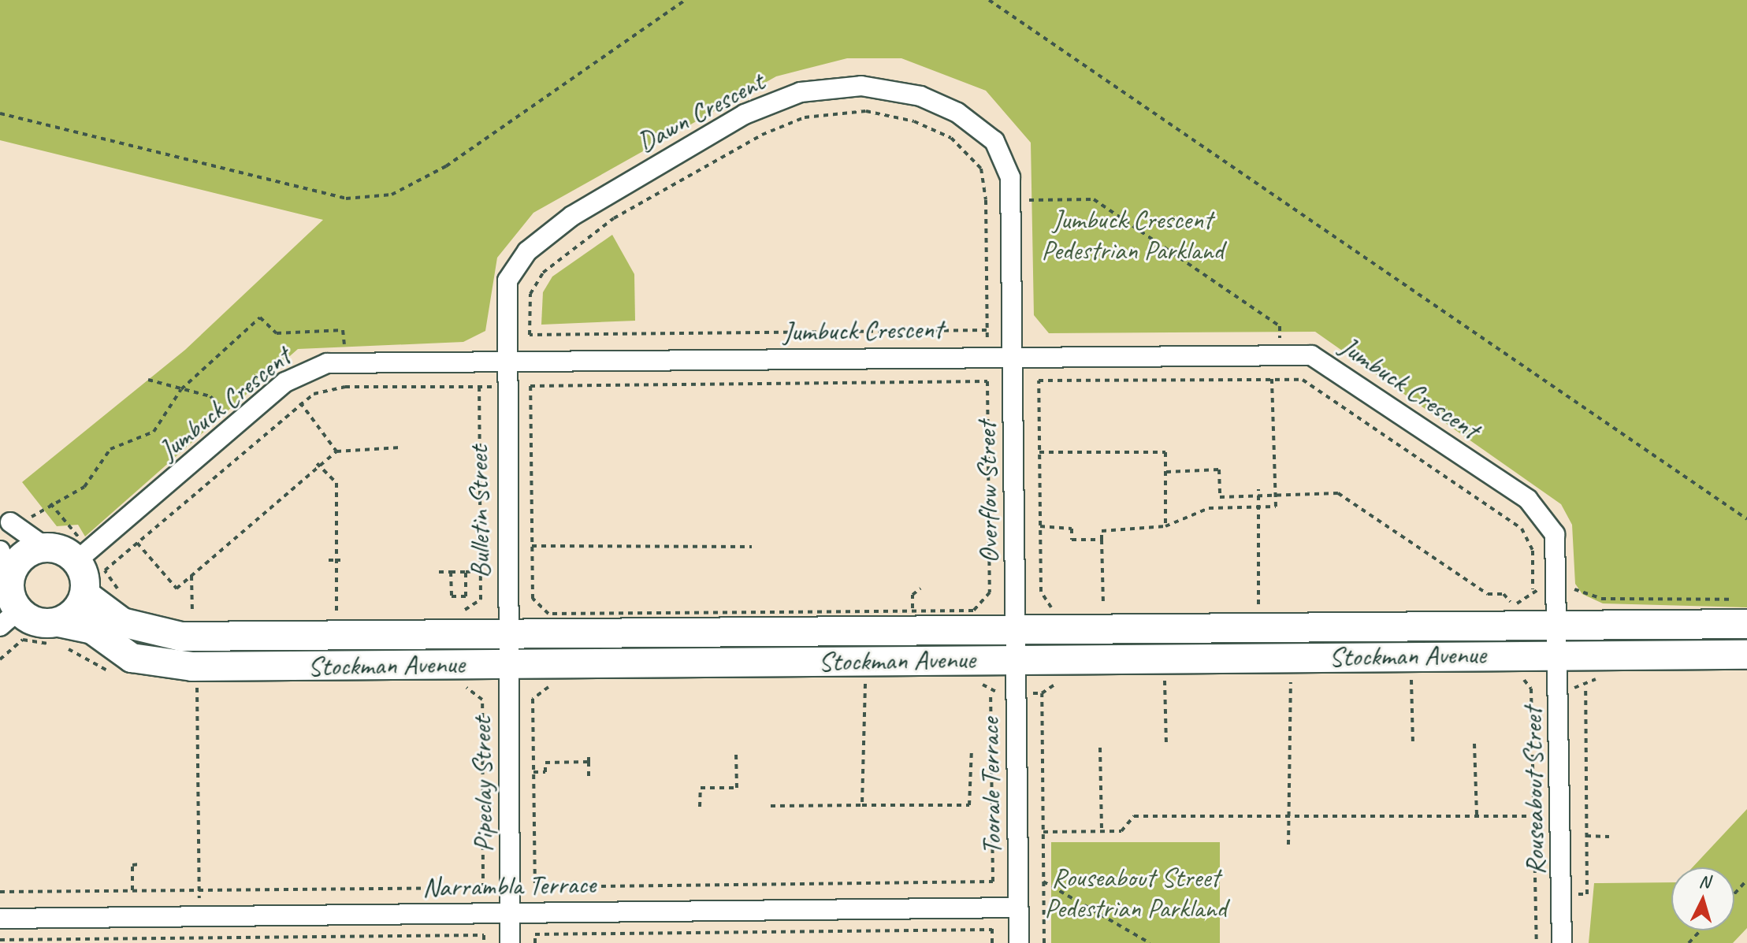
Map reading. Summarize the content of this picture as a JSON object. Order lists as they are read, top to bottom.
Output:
{
  "streets": {
    "street": [
      "Dawn Crescent",
      "Jumbuck Crescent",
      "Overflow Street",
      "Bulletin Street",
      "Stockman Avenue",
      "Pipeclay Street",
      "Toorale Terrace",
      "Rouseabout Street",
      "Narrambla Terrace"
    ]
  },
  "crossings": [
    ["Dawn Crescent", "Jumbuck Crescent"],
    ["Dawn Crescent", "Overflow Street"],
    ["Dawn Crescent", "Bulletin Street"],
    ["Jumbuck Crescent", "Overflow Street"],
    ["Jumbuck Crescent", "Bulletin Street"],
    ["Jumbuck Crescent", "Stockman Avenue"],
    ["Jumbuck Crescent", "Rouseabout Street"],
    ["Overflow Street", "Stockman Avenue"],
    ["Overflow Street", "Toorale Terrace"],
    ["Bulletin Street", "Stockman Avenue"],
    ["Bulletin Street", "Pipeclay Street"],
    ["Stockman Avenue", "Pipeclay Street"],
    ["Stockman Avenue", "Toorale Terrace"],
    ["Stockman Avenue", "Rouseabout Street"],
    ["Pipeclay Street", "Narrambla Terrace"],
    ["Toorale Terrace", "Narrambla Terrace"]
  ],
  "parks": ["Jumbuck Crescent Pedestrian Parkland", "Rouseabout Street Pedestrian Parkland"],
  "north": "top"
}
